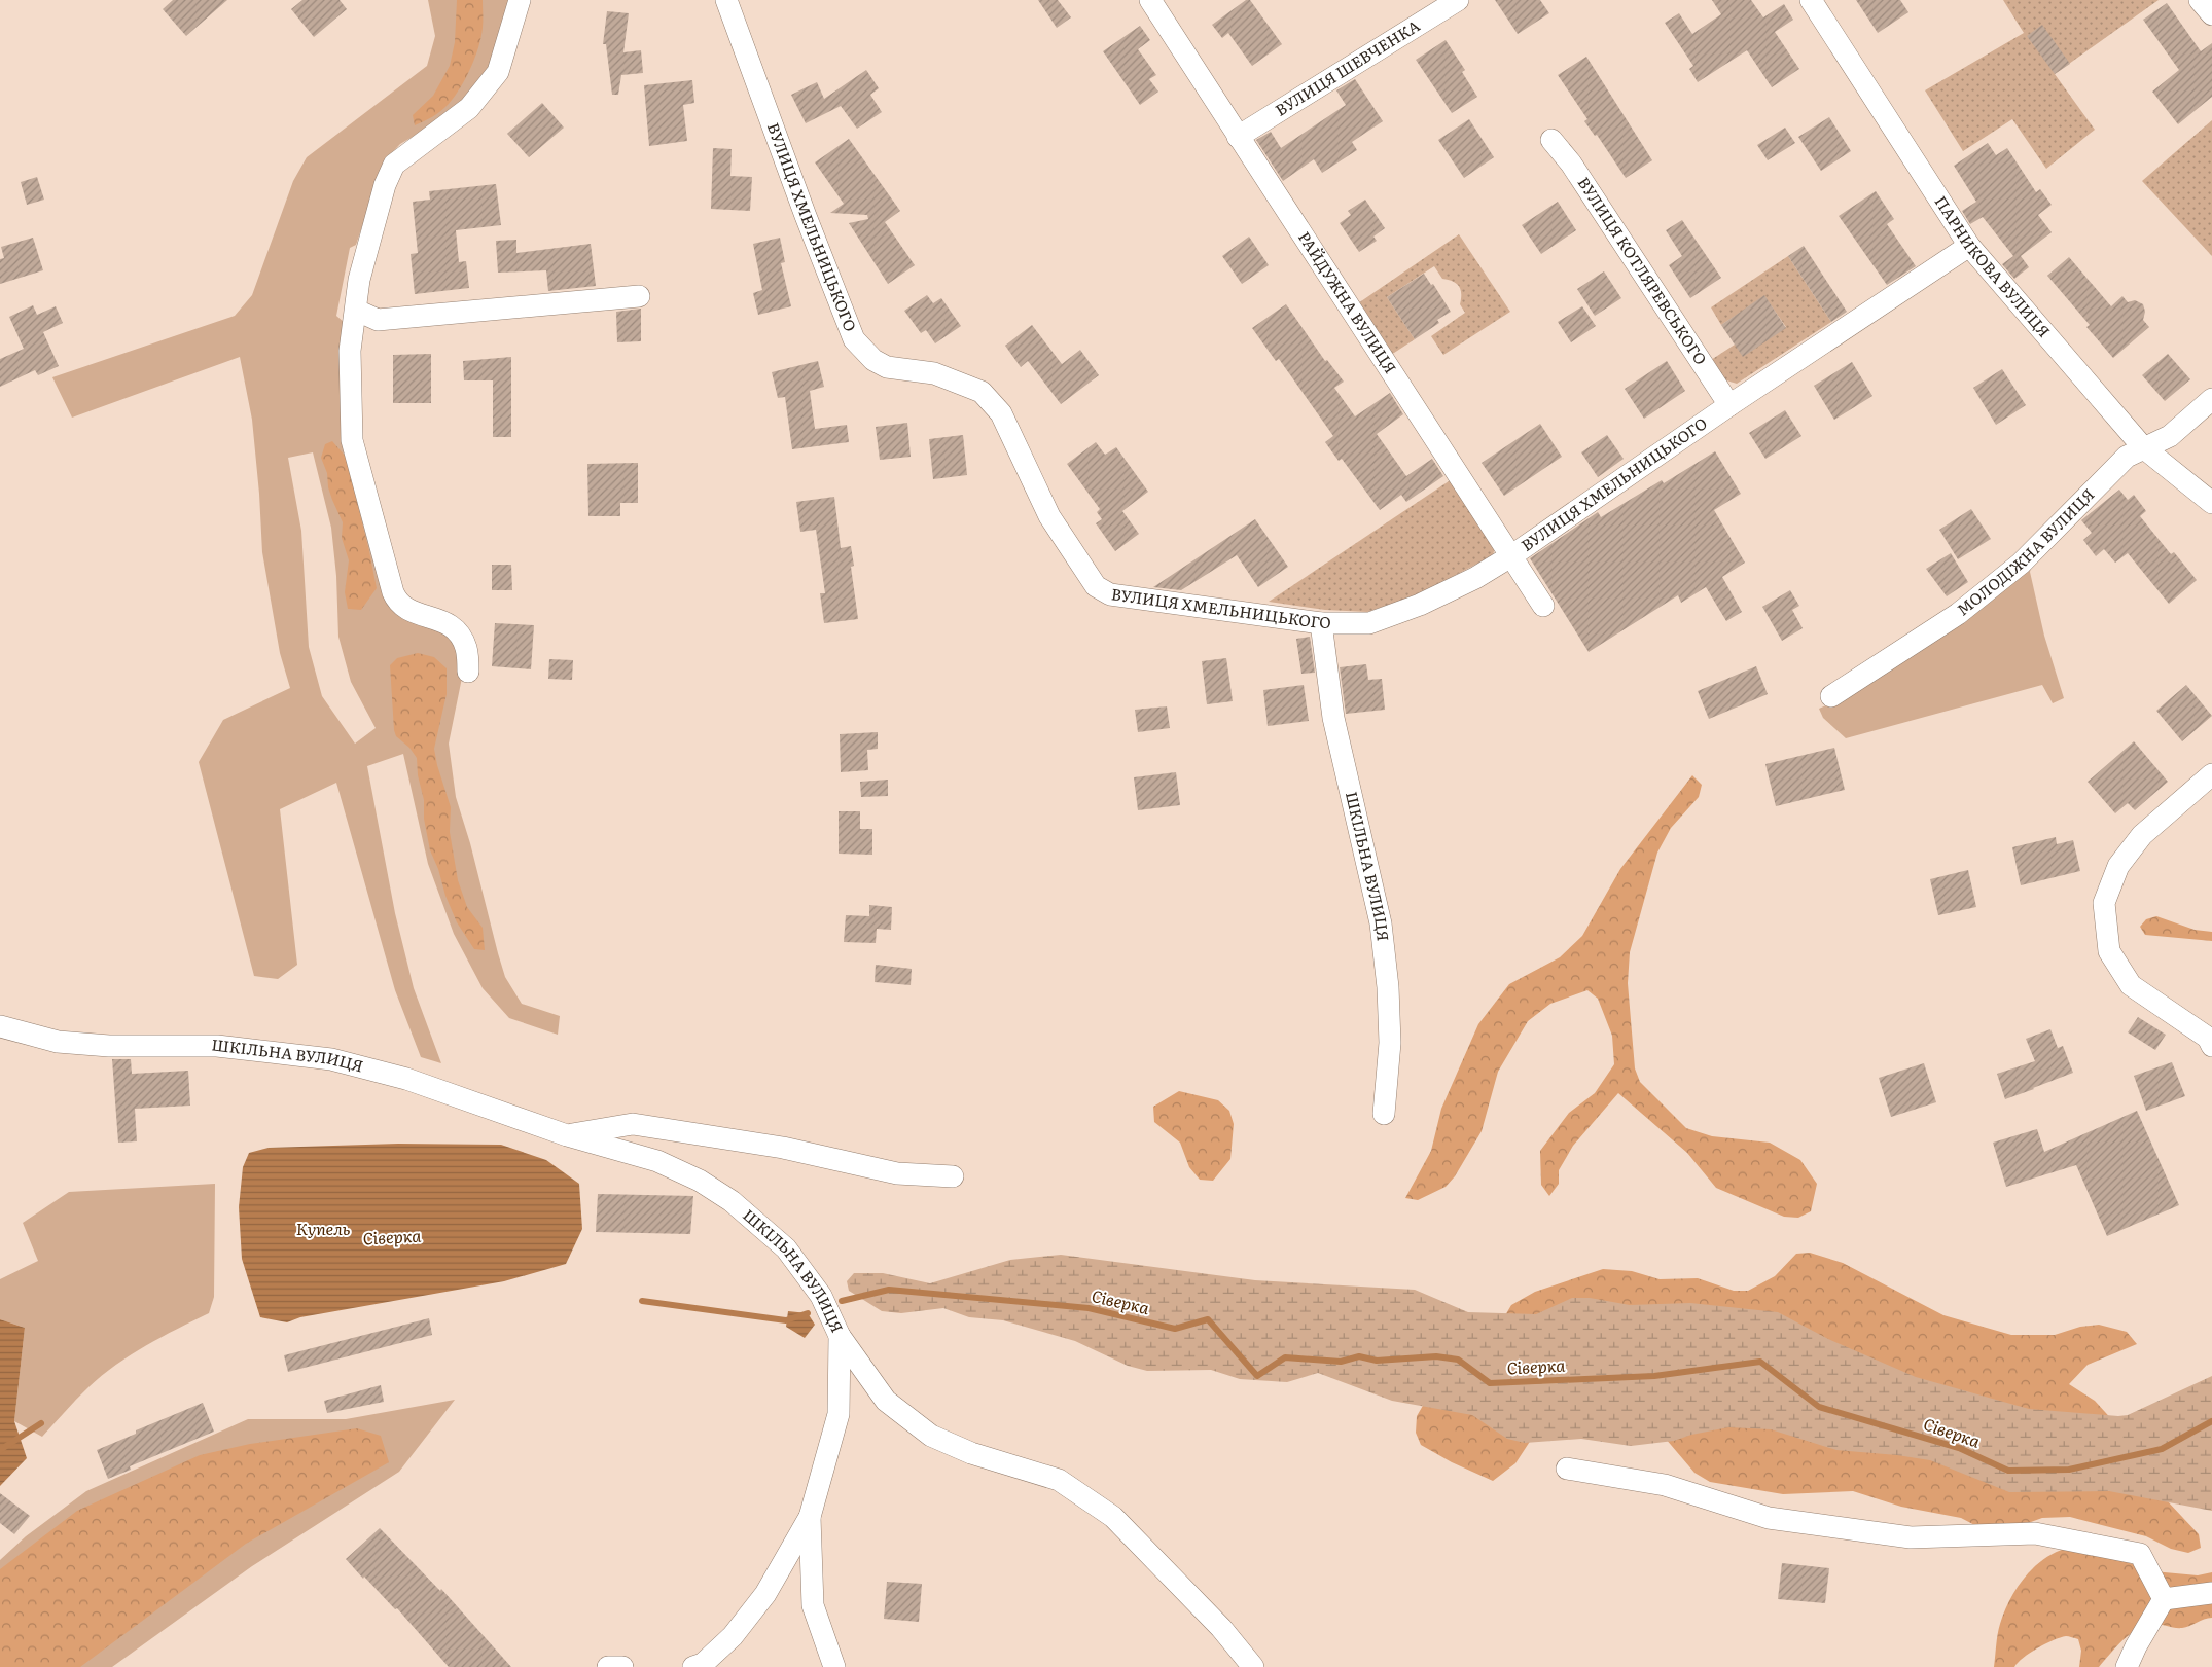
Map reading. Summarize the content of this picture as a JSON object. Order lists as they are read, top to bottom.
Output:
{
  "streets": {
    "street": [
      "ВУЛИЦЯ ШЕВЧЕНКА",
      "ВУЛИЦЯ ХМЕЛЬНИЦЬКОГО",
      "ПАРНИКОВА ВУЛИЦЯ",
      "ВУЛИЦЯ КОТЛЯРЕВСЬКОГО",
      "РАЙДУЖНА ВУЛИЦЯ",
      "МОЛОДІЖНА ВУЛИЦЯ",
      "ШКІЛЬНА ВУЛИЦЯ"
    ]
  },
  "crossings": [
    ["ВУЛИЦЯ ШЕВЧЕНКА", "РАЙДУЖНА ВУЛИЦЯ"],
    ["ВУЛИЦЯ ХМЕЛЬНИЦЬКОГО", "ПАРНИКОВА ВУЛИЦЯ"],
    ["ВУЛИЦЯ ХМЕЛЬНИЦЬКОГО", "ВУЛИЦЯ КОТЛЯРЕВСЬКОГО"],
    ["ВУЛИЦЯ ХМЕЛЬНИЦЬКОГО", "РАЙДУЖНА ВУЛИЦЯ"],
    ["ВУЛИЦЯ ХМЕЛЬНИЦЬКОГО", "ШКІЛЬНА ВУЛИЦЯ"],
    ["ПАРНИКОВА ВУЛИЦЯ", "МОЛОДІЖНА ВУЛИЦЯ"]
  ],
  "water": ["Купель", "Сіверка"]
}
